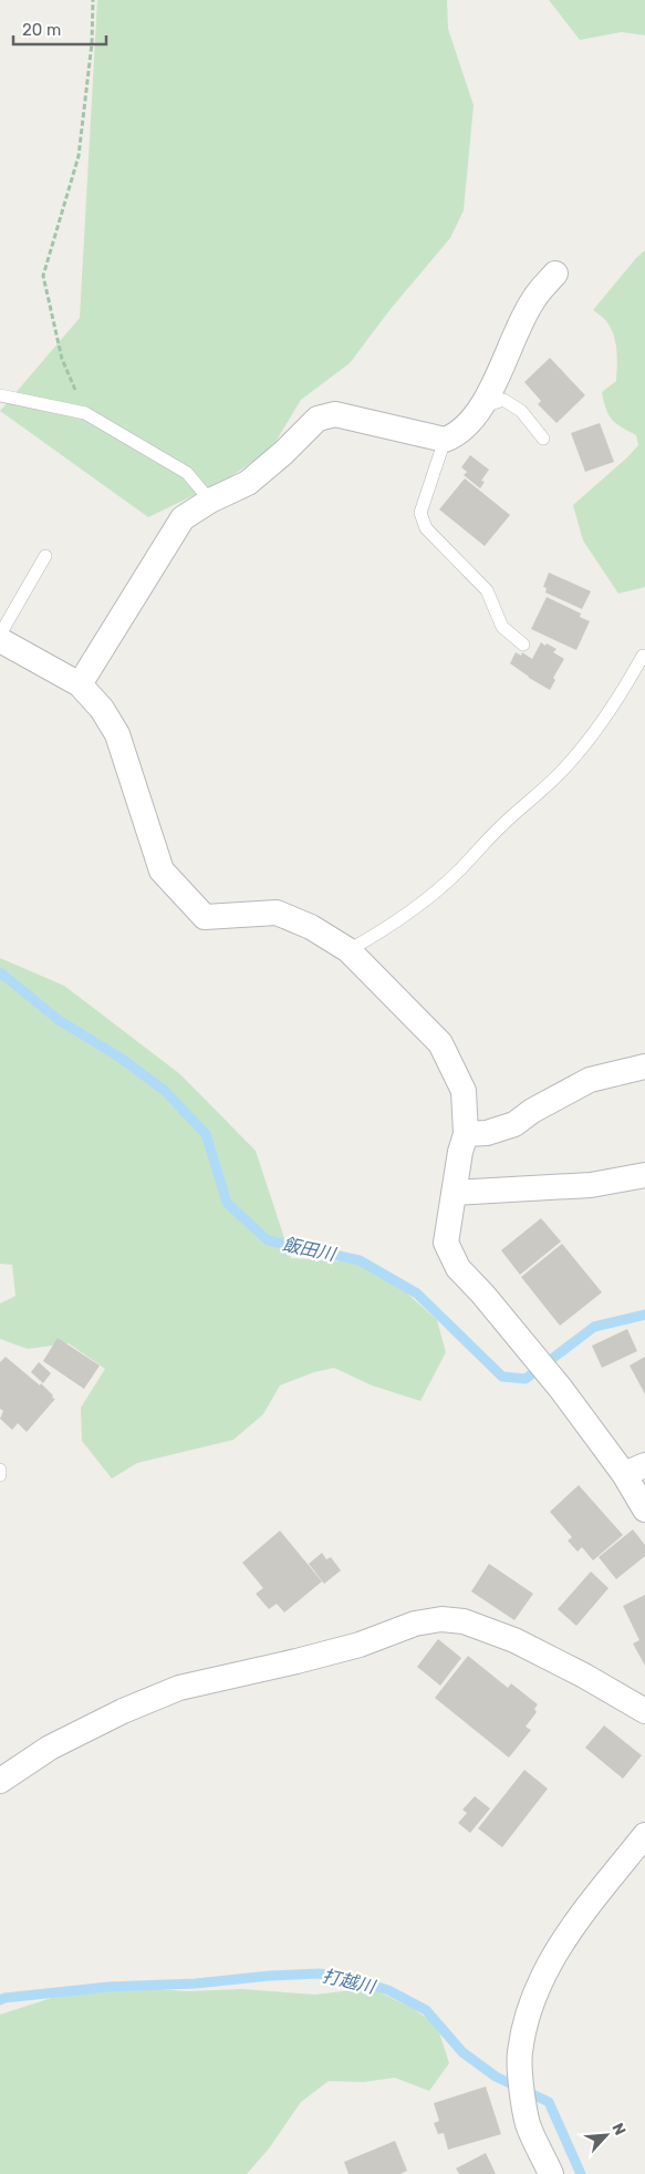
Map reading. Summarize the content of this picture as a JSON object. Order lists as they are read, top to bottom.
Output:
{
  "water": ["飯田川", "打越川"],
  "scale_bar": "20 m",
  "north": "top right"
}
